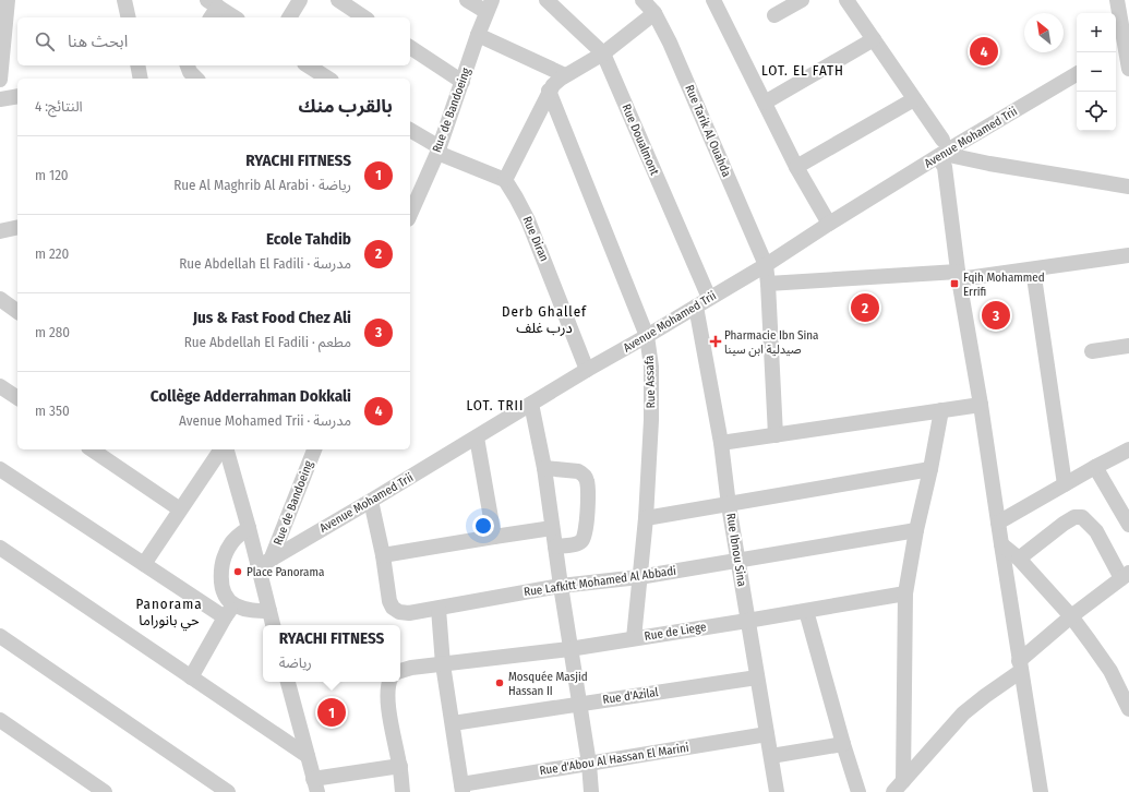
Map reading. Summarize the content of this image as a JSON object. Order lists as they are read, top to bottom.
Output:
{
  "streets": {
    "street": [
      "Rue de Bandoeing",
      "Rue Tarik Al Ouahda",
      "Avenue Mohamed Trii",
      "Rue Doualmont",
      "Rue Diran",
      "Rue Assafa",
      "Rue Ibnou Sina",
      "Rue Lafkitt Mohamed Al Abbadi",
      "Rue de Liege",
      "Rue d'Azilal",
      "Rue d'Abou Al Hassan El Marini"
    ]
  },
  "crossings": [
    ["Rue de Bandoeing", "Avenue Mohamed Trii"],
    ["Rue Tarik Al Ouahda", "Avenue Mohamed Trii"],
    ["Avenue Mohamed Trii", "Rue Doualmont"],
    ["Avenue Mohamed Trii", "Rue Diran"],
    ["Avenue Mohamed Trii", "Rue Assafa"],
    ["Avenue Mohamed Trii", "Rue Ibnou Sina"],
    ["Avenue Mohamed Trii", "Rue Lafkitt Mohamed Al Abbadi"],
    ["Rue Doualmont", "Rue Ibnou Sina"],
    ["Rue Assafa", "Rue Lafkitt Mohamed Al Abbadi"],
    ["Rue Assafa", "Rue de Liege"],
    ["Rue Ibnou Sina", "Rue Lafkitt Mohamed Al Abbadi"],
    ["Rue Ibnou Sina", "Rue de Liege"],
    ["Rue Ibnou Sina", "Rue d'Azilal"],
    ["Rue Ibnou Sina", "Rue d'Abou Al Hassan El Marini"]
  ],
  "districts": [
    "LOT. EL FATH",
    "Derb Ghallef درب غلف",
    "LOT. TRII",
    "Panorama حي بانوراما"
  ],
  "places": {
    "transit": ["Fqih Mohammed Errifi"],
    "health": ["Pharmacie Ibn Sina صيدلية ابن سينا"],
    "other": ["Place Panorama", "Mosquée Masjid Hassan II"]
  },
  "north": "top left",
  "page": {
    "map_buttons": ["+", "−"],
    "search": "ابحث هنا",
    "pins": [
      "4",
      "2",
      "3",
      "1"
    ],
    "heading": ["بالقرب منك", "النتائج: 4"],
    "list": [
      {
        "mark": "1",
        "name": "RYACHI FITNESS",
        "note": "رياضة · Rue Al Maghrib Al Arabi",
        "value": "120 m"
      },
      {
        "mark": "2",
        "name": "Ecole Tahdib",
        "note": "مدرسة · Rue Abdellah El Fadili",
        "value": "220 m"
      },
      {
        "mark": "3",
        "name": "Jus & Fast Food Chez Ali",
        "note": "مطعم · Rue Abdellah El Fadili",
        "value": "280 m"
      },
      {
        "mark": "4",
        "name": "Collège Adderrahman Dokkali",
        "note": "مدرسة · Avenue Mohamed Trii",
        "value": "350 m"
      }
    ],
    "popup": ["RYACHI FITNESS", "رياضة"]
  }
}
